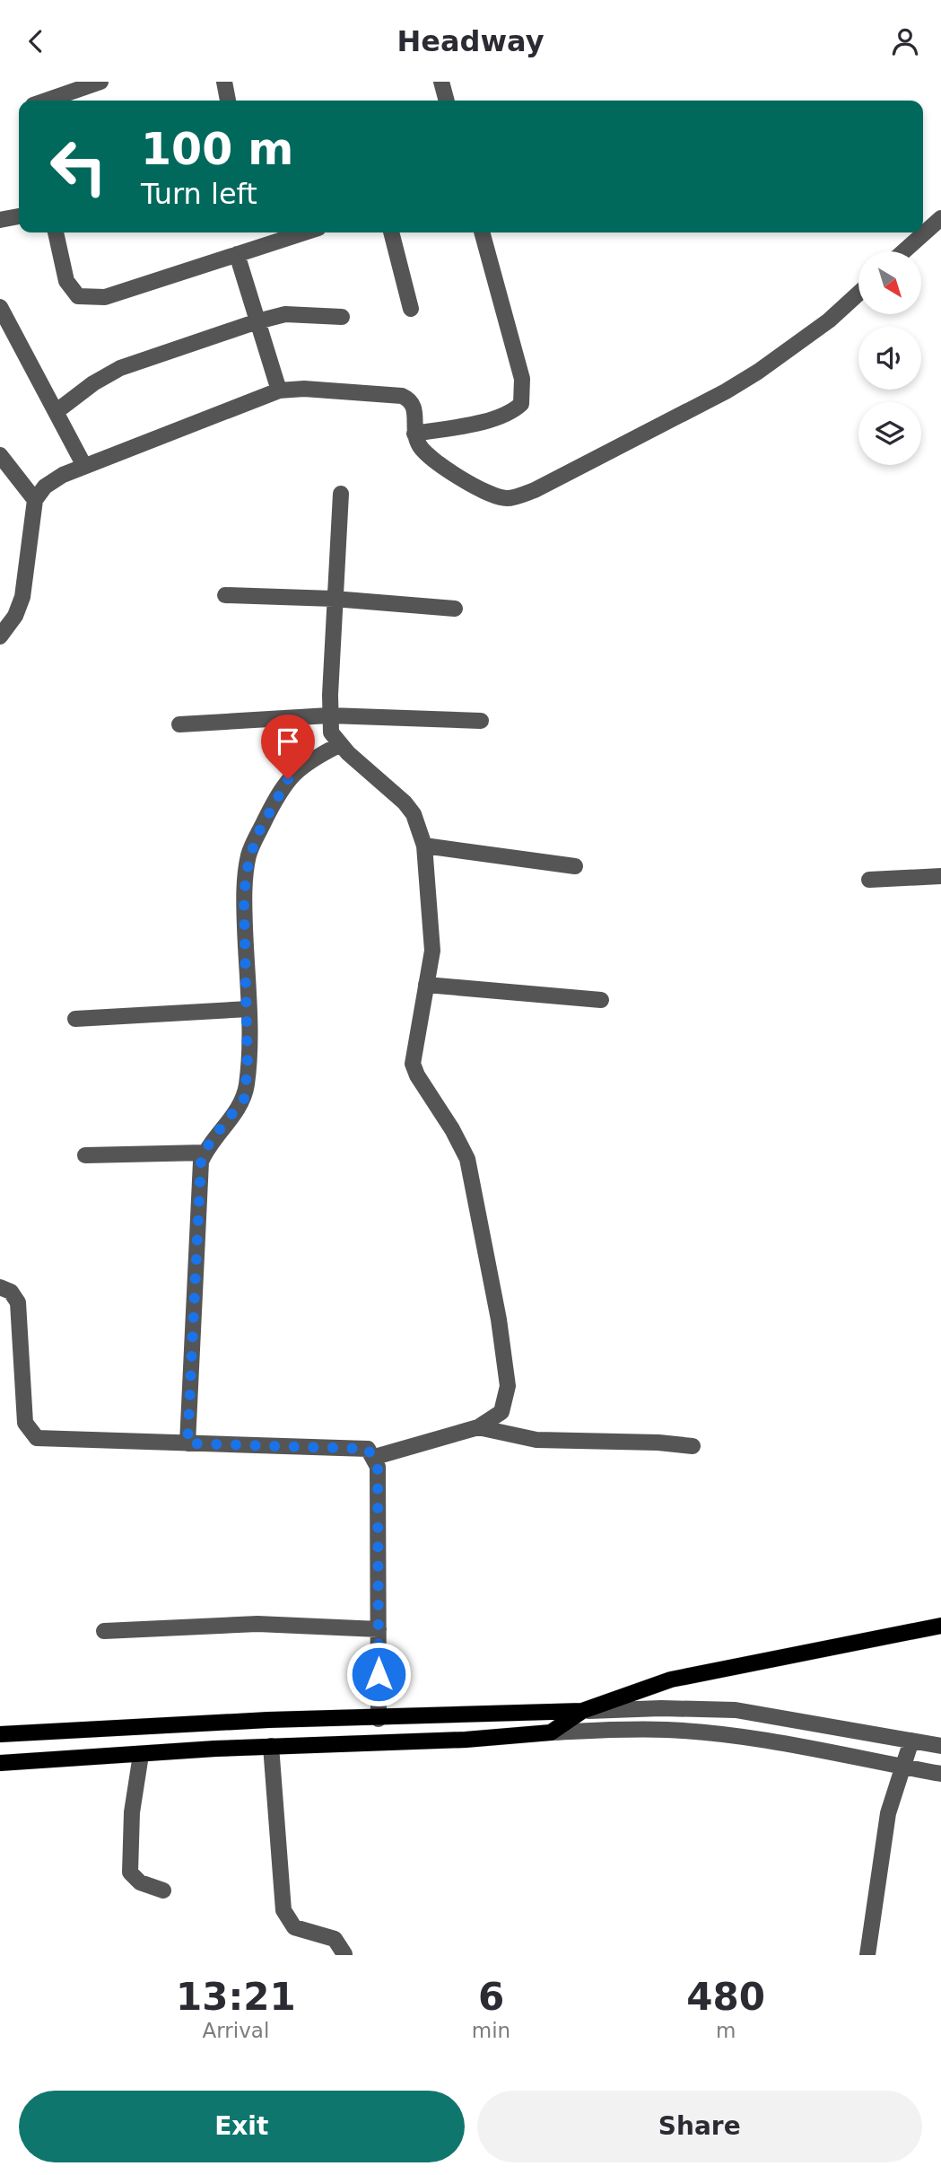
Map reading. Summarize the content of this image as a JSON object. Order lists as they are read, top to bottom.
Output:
{
  "north": "bottom right",
  "page": {
    "header": "Headway",
    "turn": ["100 m", "Turn left"],
    "eta": [
      "13:21",
      "Arrival",
      "6",
      "min",
      "480",
      "m"
    ],
    "buttons": ["Exit", "Share"]
  }
}
